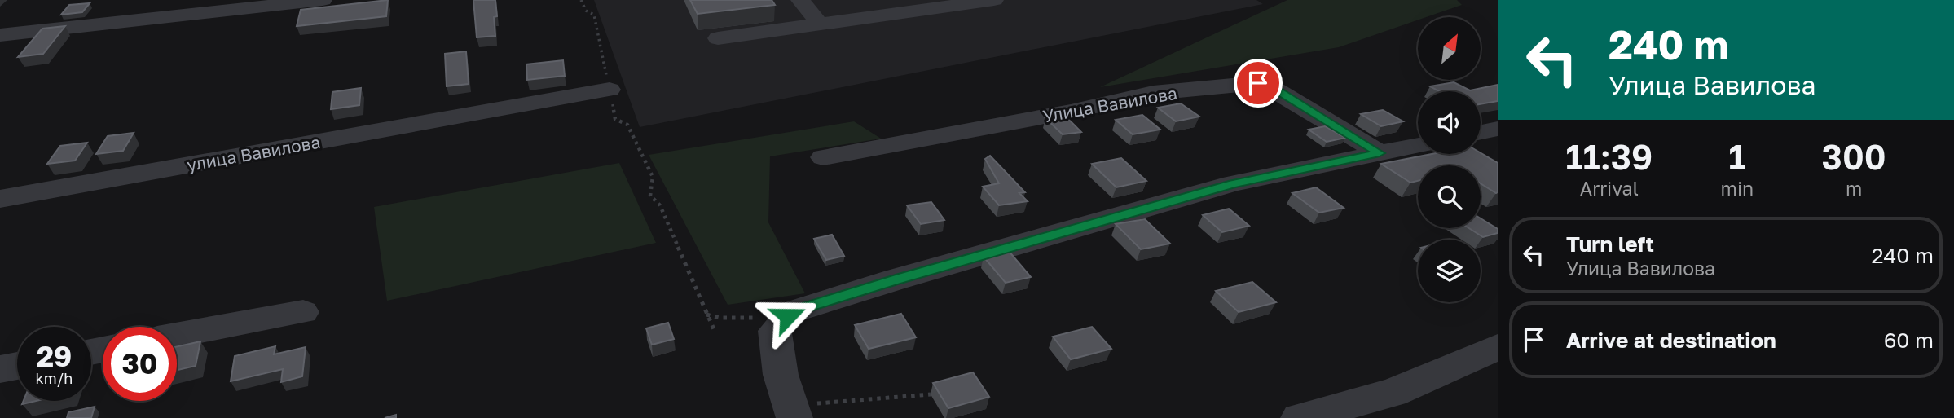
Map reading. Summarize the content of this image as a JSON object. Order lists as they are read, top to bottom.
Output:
{
  "streets": {
    "street": ["Улица Вавилова", "улица Вавилова"]
  },
  "north": "top right",
  "page": {
    "turn": ["240 m", "Улица Вавилова"],
    "eta": [
      "11:39",
      "Arrival",
      "1",
      "min",
      "300",
      "m"
    ],
    "list": [
      {
        "name": "Turn left",
        "note": "Улица Вавилова",
        "value": "240 m"
      },
      {
        "name": "Arrive at destination",
        "value": "60 m"
      }
    ],
    "speed": "29 km/h",
    "limit": "30"
  }
}
